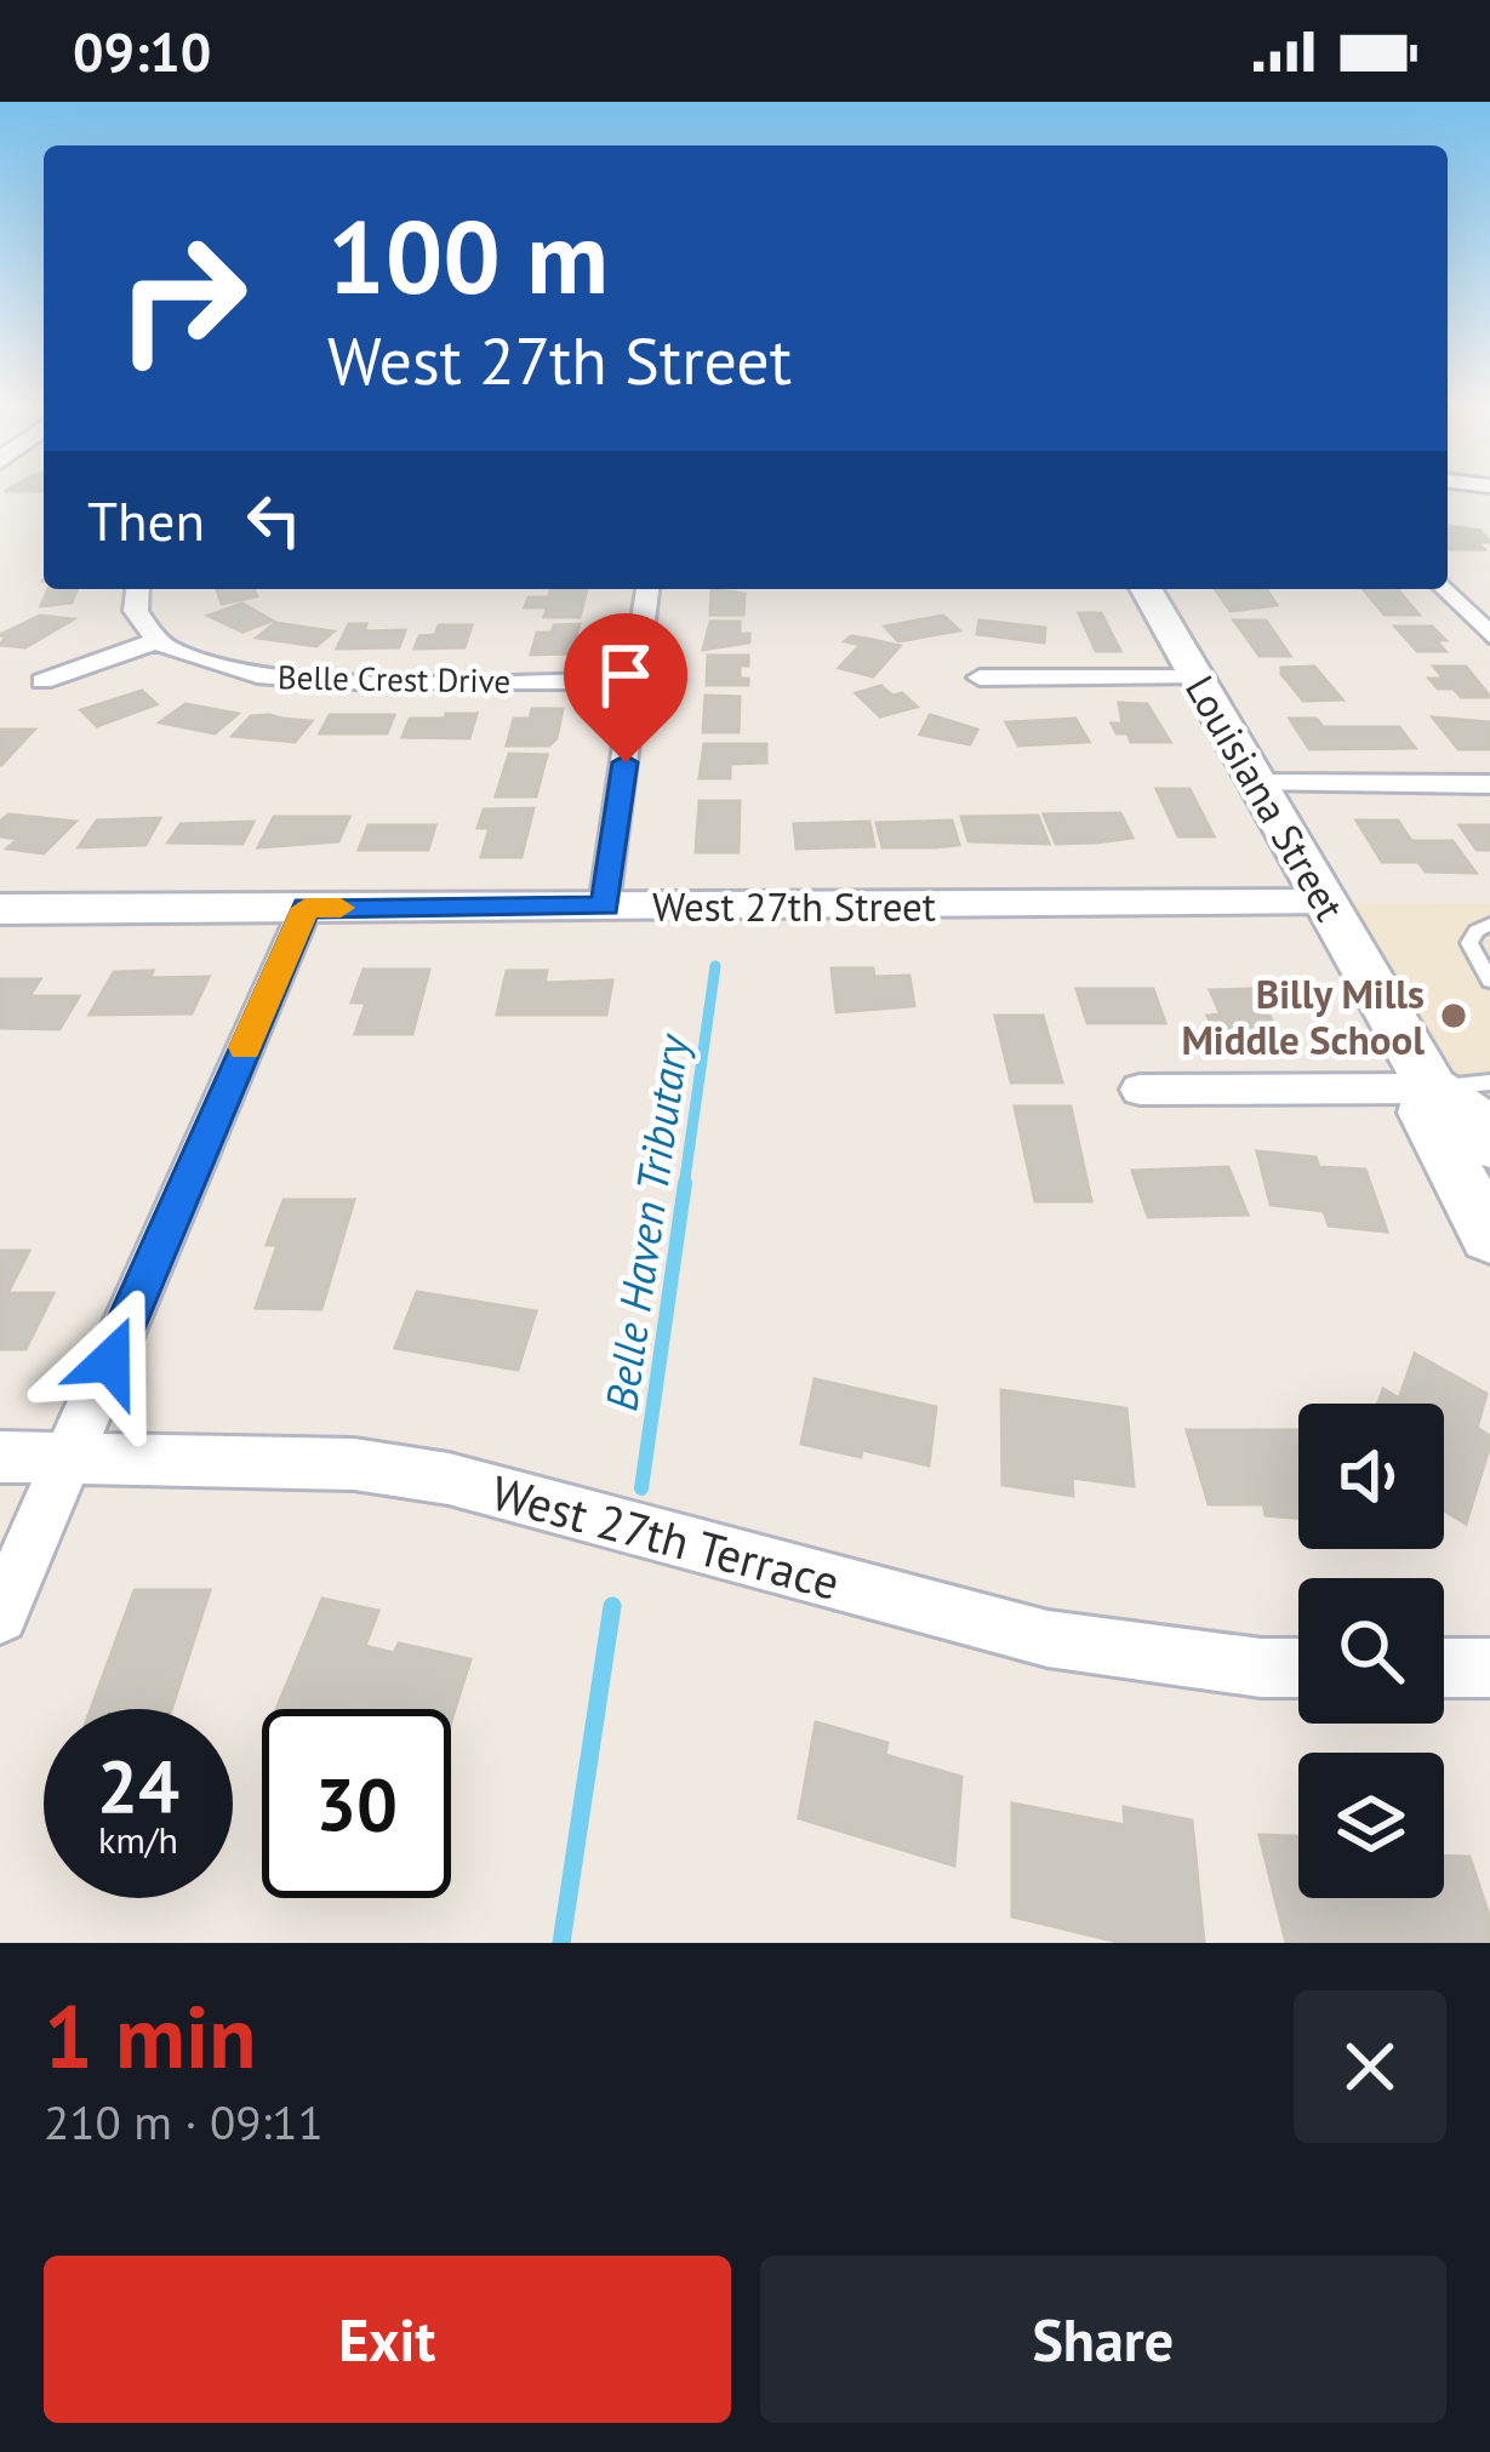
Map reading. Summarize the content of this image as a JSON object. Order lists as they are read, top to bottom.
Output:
{
  "streets": {
    "main road": ["Louisiana Street"],
    "street": ["Belle Crest Drive", "West 27th Street", "West 27th Terrace"]
  },
  "crossings": [
    ["Louisiana Street", "West 27th Street"]
  ],
  "water": ["Belle Haven Tributary"],
  "places": ["Billy Mills Middle School"],
  "page": {
    "status": "09:10",
    "turn": ["100 m", "West 27th Street"],
    "then": "Then",
    "speed": "24 km/h",
    "limit": "30",
    "heading": ["1 min", "210 m · 09:11"],
    "buttons": ["Exit", "Share"]
  }
}
